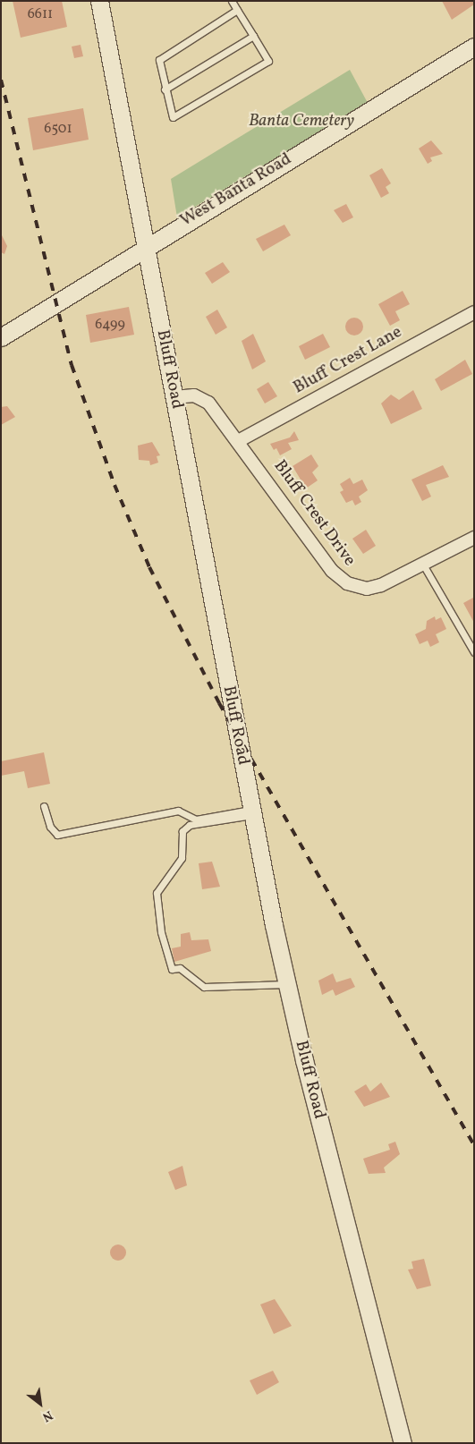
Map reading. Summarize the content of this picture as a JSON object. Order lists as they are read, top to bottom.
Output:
{
  "streets": {
    "main road": ["West Banta Road", "Bluff Road"],
    "street": ["Bluff Crest Lane", "Bluff Crest Drive"]
  },
  "crossings": [
    ["West Banta Road", "Bluff Road"],
    ["Bluff Crest Lane", "Bluff Crest Drive"],
    ["Bluff Road", "Bluff Crest Drive"]
  ],
  "parks": ["Banta Cemetery"],
  "house_numbers": ["6611", "6501", "6499"],
  "north": "bottom right"
}
